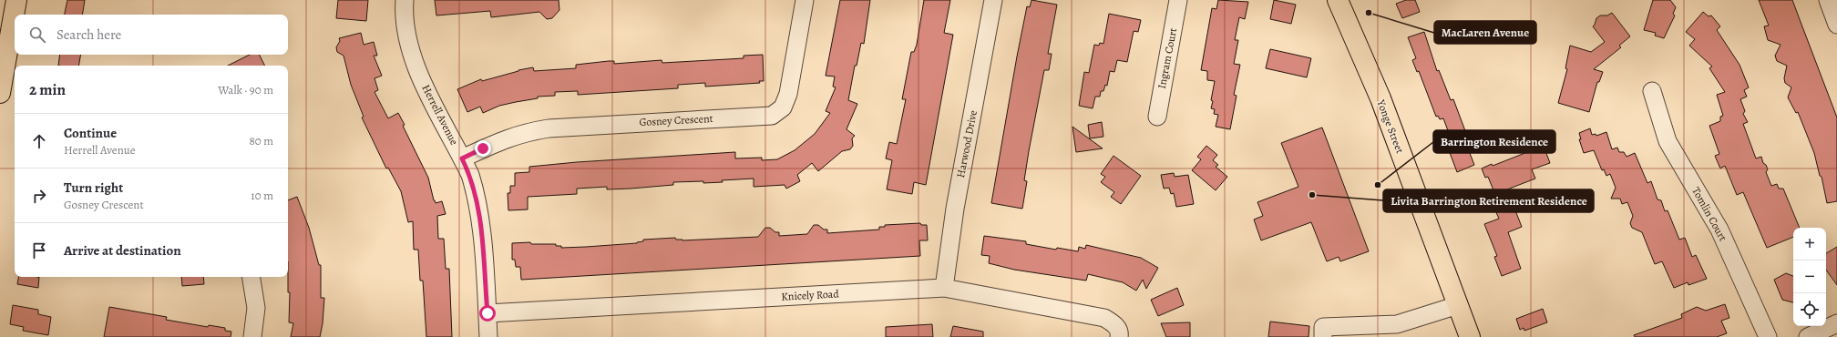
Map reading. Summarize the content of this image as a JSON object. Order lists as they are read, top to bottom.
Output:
{
  "streets": {
    "main road": ["Yonge Street"],
    "street": [
      "Ingram Court",
      "Herrell Avenue",
      "Gosney Crescent",
      "Harwood Drive",
      "Tomlin Court",
      "Knicely Road"
    ]
  },
  "crossings": [
    ["Herrell Avenue", "Gosney Crescent"],
    ["Herrell Avenue", "Knicely Road"],
    ["Harwood Drive", "Knicely Road"]
  ],
  "places": ["MacLaren Avenue", "Barrington Residence", "Livita Barrington Retirement Residence"],
  "page": {
    "search": "Search here",
    "heading": ["2 min", "Walk · 90 m"],
    "list": [
      ["Continue", "Herrell Avenue", "80 m"],
      ["Turn right", "Gosney Crescent", "10 m"],
      "Arrive at destination"
    ],
    "map_buttons": ["+", "−"]
  }
}
